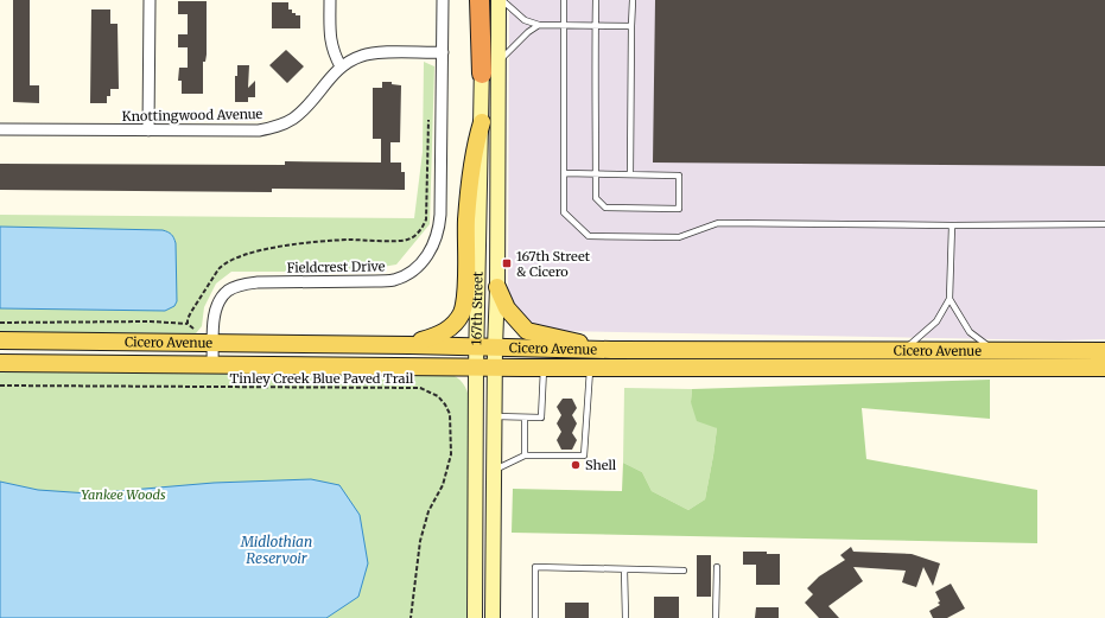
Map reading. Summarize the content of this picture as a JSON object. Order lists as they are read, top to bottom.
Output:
{
  "streets": {
    "main road": ["167th Street", "Cicero Avenue"],
    "street": ["Knottingwood Avenue", "Fieldcrest Drive"],
    "path": ["Tinley Creek Blue Paved Trail"]
  },
  "crossings": [
    ["Knottingwood Avenue", "Fieldcrest Drive"],
    ["Fieldcrest Drive", "Cicero Avenue"],
    ["167th Street", "Cicero Avenue"]
  ],
  "water": ["Midlothian Reservoir"],
  "parks": ["Yankee Woods"],
  "places": {
    "transit": ["167th Street & Cicero"],
    "other": ["Shell"]
  }
}
